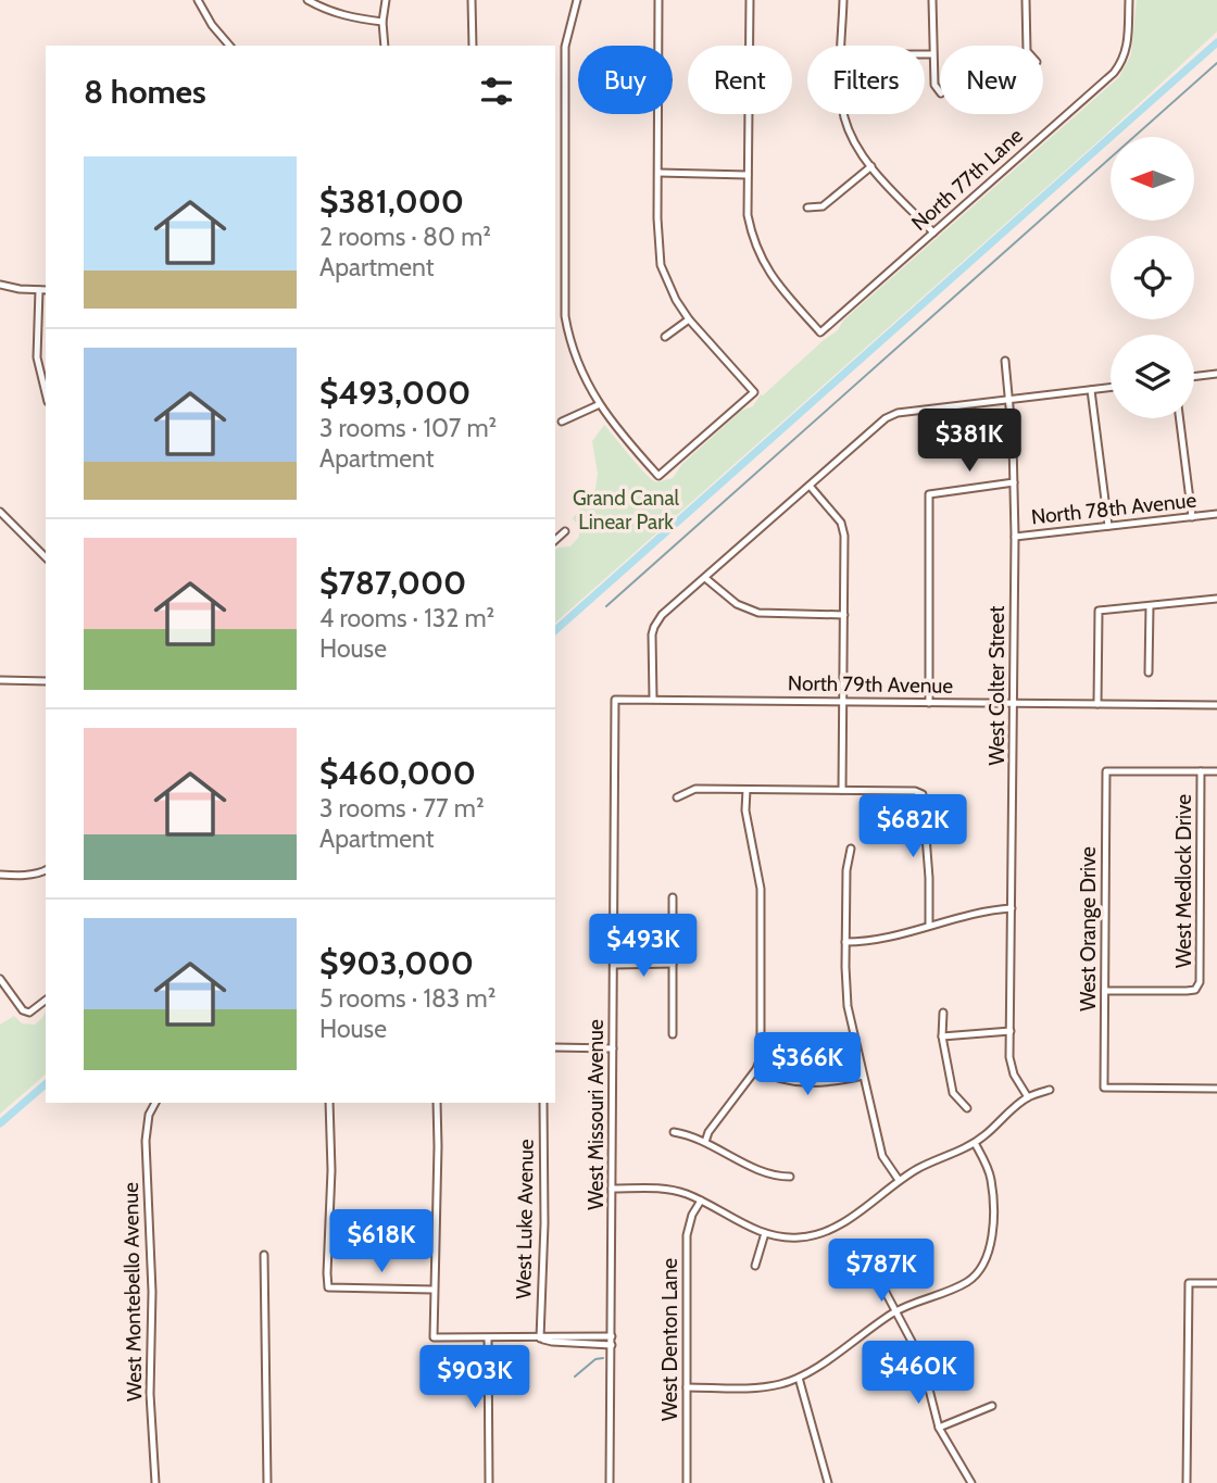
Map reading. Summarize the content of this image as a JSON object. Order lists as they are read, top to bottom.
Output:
{
  "streets": {
    "street": [
      "North 77th Lane",
      "North 78th Avenue",
      "North 79th Avenue",
      "West Colter Street",
      "West Medlock Drive",
      "West Orange Drive",
      "West Missouri Avenue",
      "West Luke Avenue",
      "West Montebello Avenue",
      "West Denton Lane"
    ]
  },
  "crossings": [
    ["North 78th Avenue", "North 79th Avenue"],
    ["North 78th Avenue", "West Colter Street"],
    ["North 79th Avenue", "West Colter Street"],
    ["North 79th Avenue", "West Missouri Avenue"],
    ["West Medlock Drive", "West Orange Drive"]
  ],
  "parks": ["Grand Canal Linear Park"],
  "north": "left",
  "page": {
    "chip": [
      "Buy",
      "Rent",
      "Filters",
      "New"
    ],
    "heading": "8 homes",
    "list": [
      {
        "name": "$381,000",
        "note": "2 rooms · 80 m² · Apartment"
      },
      {
        "name": "$493,000",
        "note": "3 rooms · 107 m² · Apartment"
      },
      {
        "name": "$787,000",
        "note": "4 rooms · 132 m² · House"
      },
      {
        "name": "$460,000",
        "note": "3 rooms · 77 m² · Apartment"
      },
      {
        "name": "$903,000",
        "note": "5 rooms · 183 m² · House"
      }
    ],
    "price": [
      "$381K",
      "$682K",
      "$493K",
      "$366K",
      "$618K",
      "$787K",
      "$460K",
      "$903K"
    ]
  }
}
